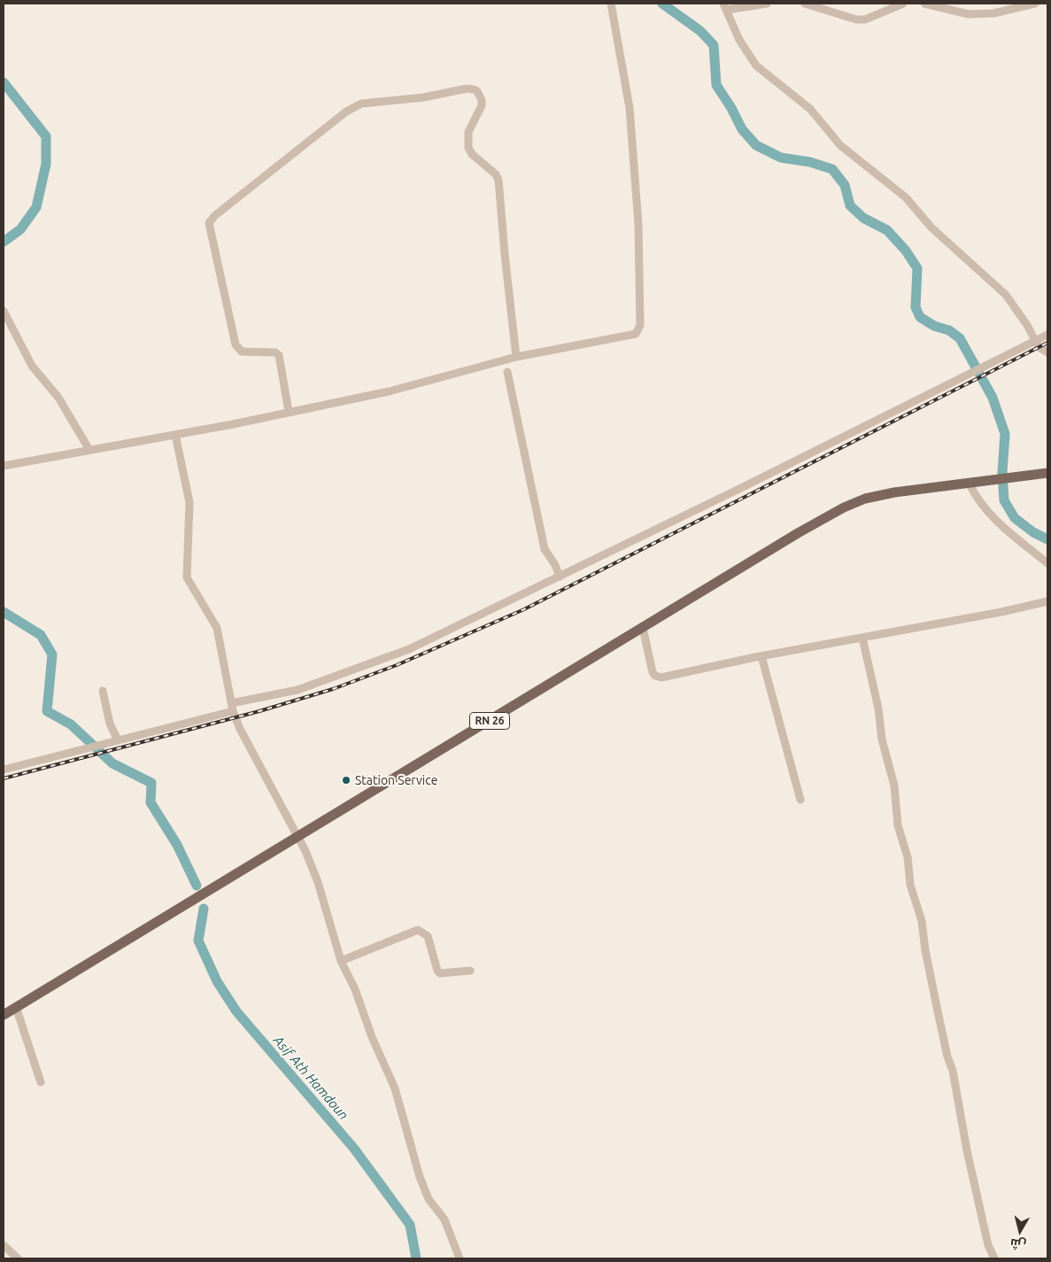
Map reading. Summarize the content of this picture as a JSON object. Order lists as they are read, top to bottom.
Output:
{
  "streets": {
    "main road": ["RN 26"]
  },
  "water": ["Asif Ath Hamdoun"],
  "places": ["Station Service"],
  "north": "bottom"
}
